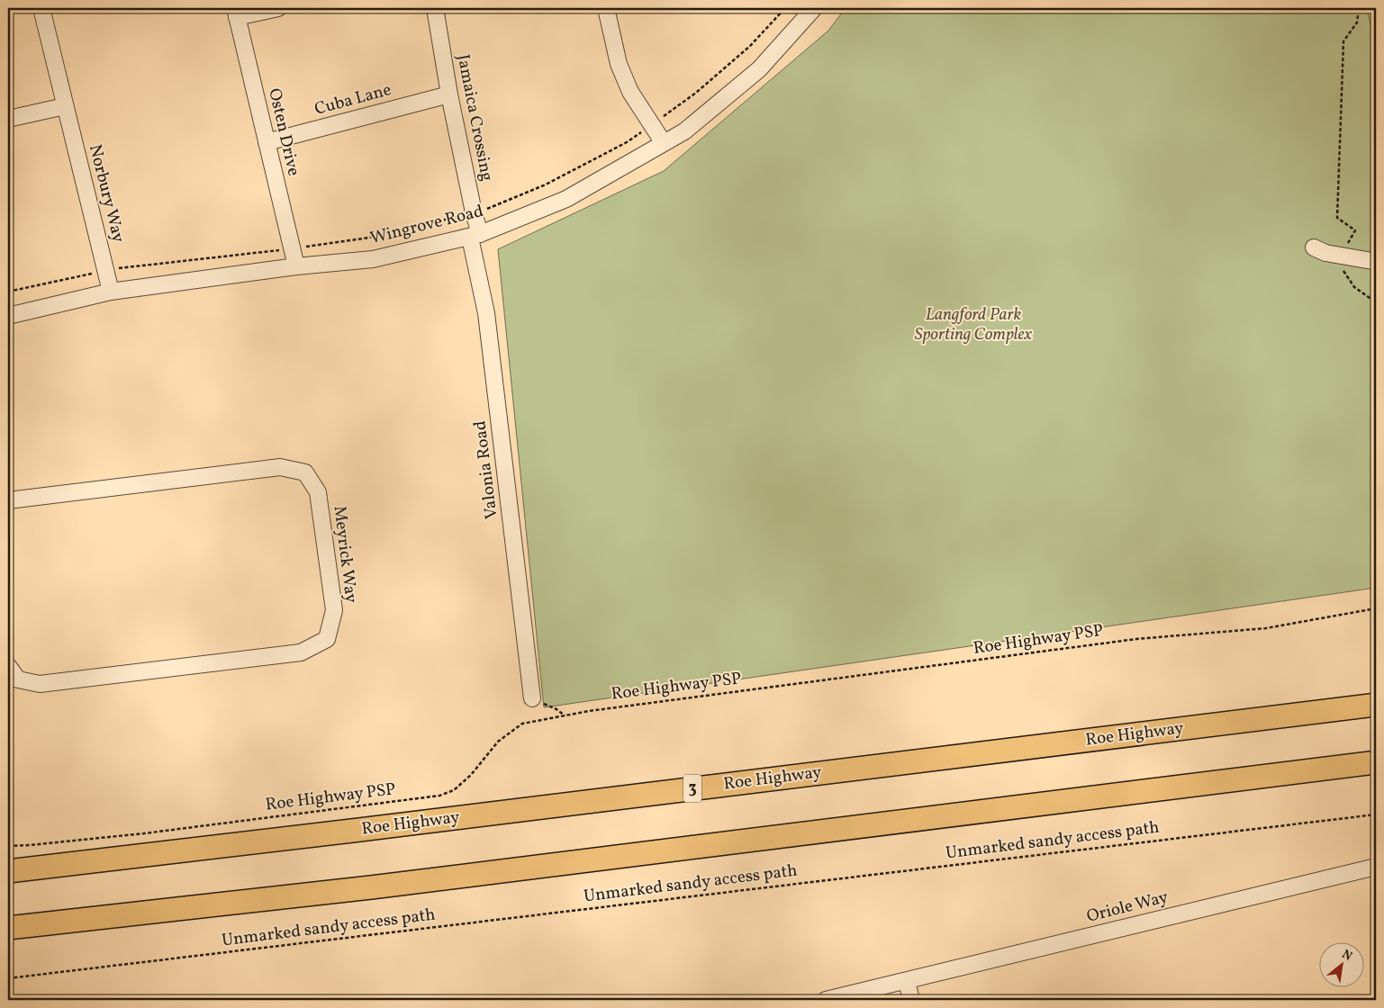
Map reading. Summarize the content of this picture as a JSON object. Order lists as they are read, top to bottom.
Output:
{
  "streets": {
    "highway": ["Roe Highway", "3"],
    "street": [
      "Cuba Lane",
      "Jamaica Crossing",
      "Osten Drive",
      "Norbury Way",
      "Wingrove Road",
      "Valonia Road",
      "Meyrick Way",
      "Oriole Way"
    ],
    "path": ["Roe Highway PSP", "Unmarked sandy access path"]
  },
  "crossings": [
    ["Cuba Lane", "Jamaica Crossing"],
    ["Cuba Lane", "Osten Drive"],
    ["Jamaica Crossing", "Wingrove Road"],
    ["Jamaica Crossing", "Valonia Road"],
    ["Osten Drive", "Wingrove Road"],
    ["Norbury Way", "Wingrove Road"],
    ["Wingrove Road", "Valonia Road"]
  ],
  "parks": ["Langford Park Sporting Complex"],
  "north": "top right"
}
